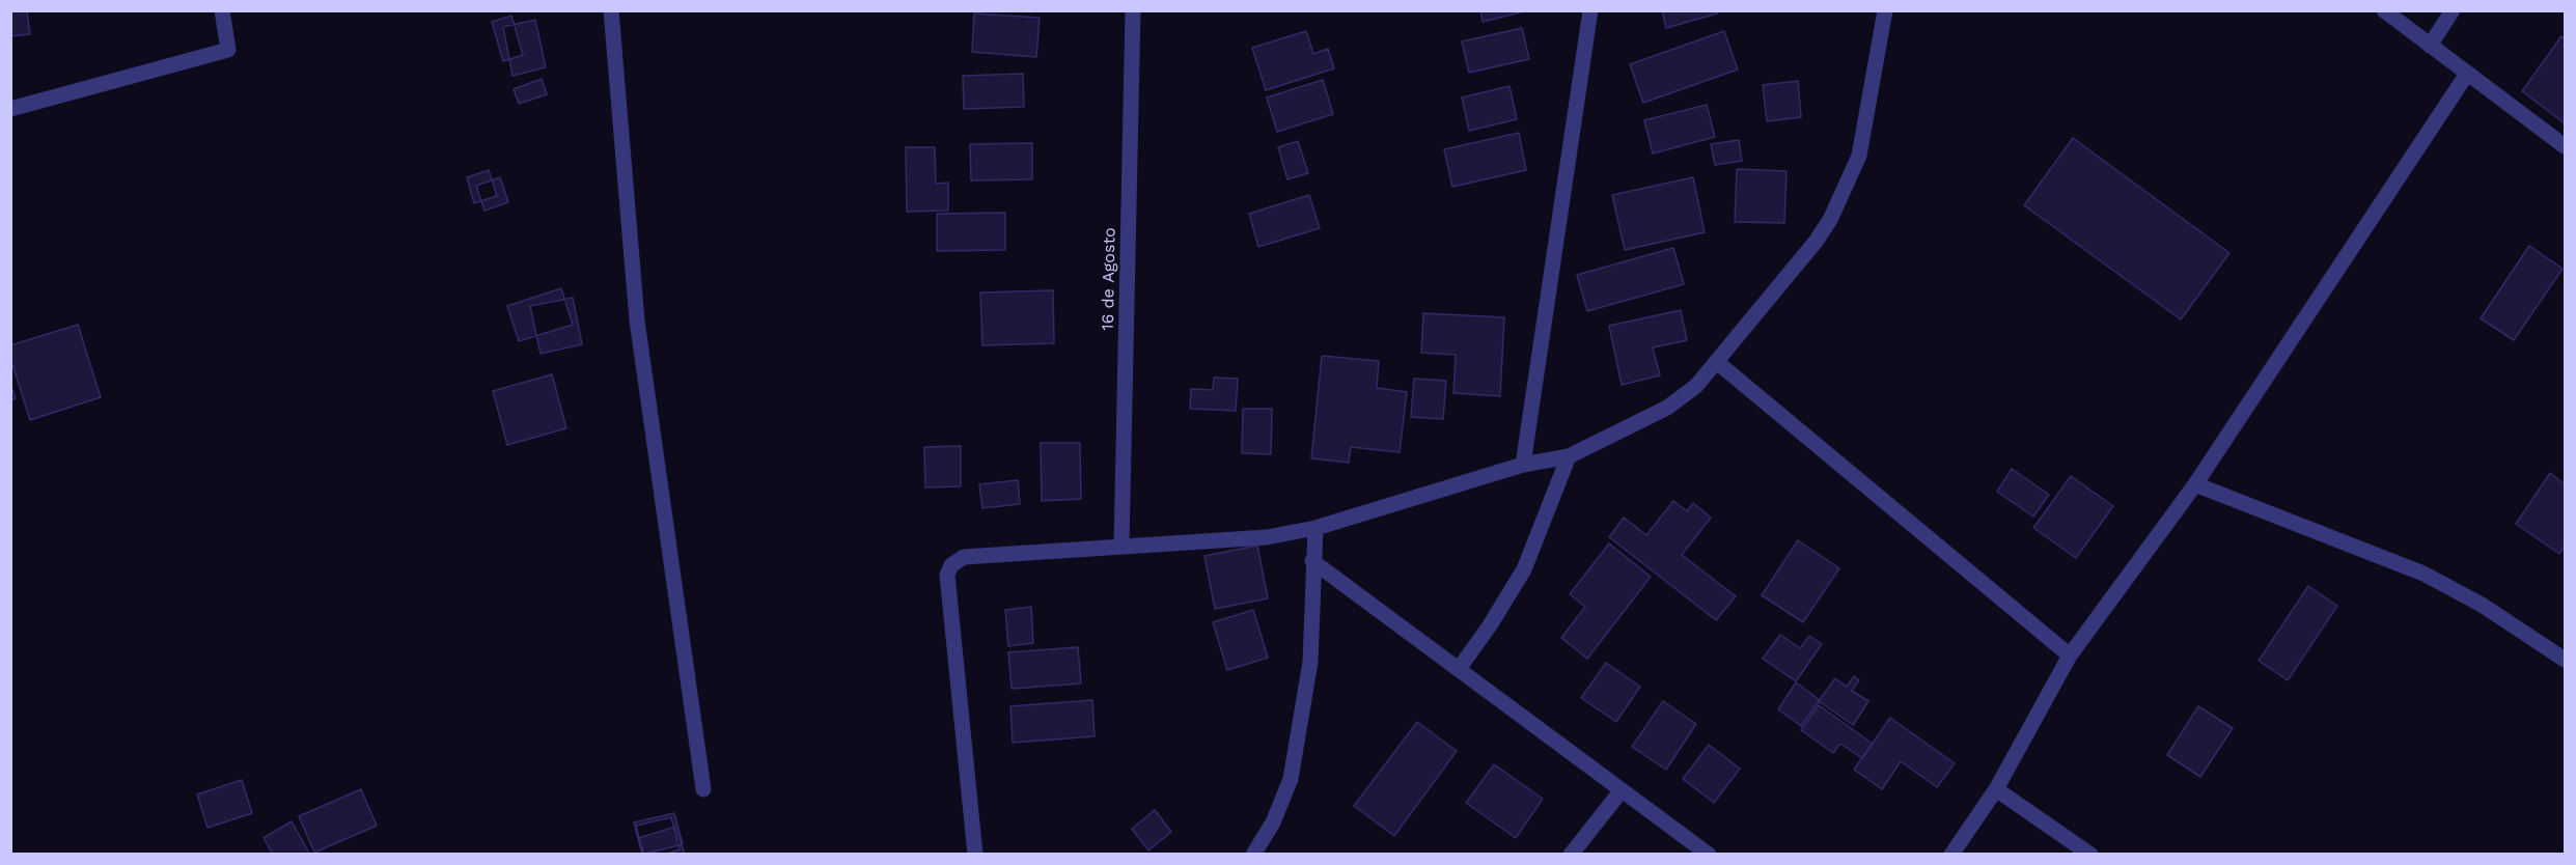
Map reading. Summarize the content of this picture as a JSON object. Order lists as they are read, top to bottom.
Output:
{
  "streets": {
    "street": ["16 de Agosto"]
  }
}
